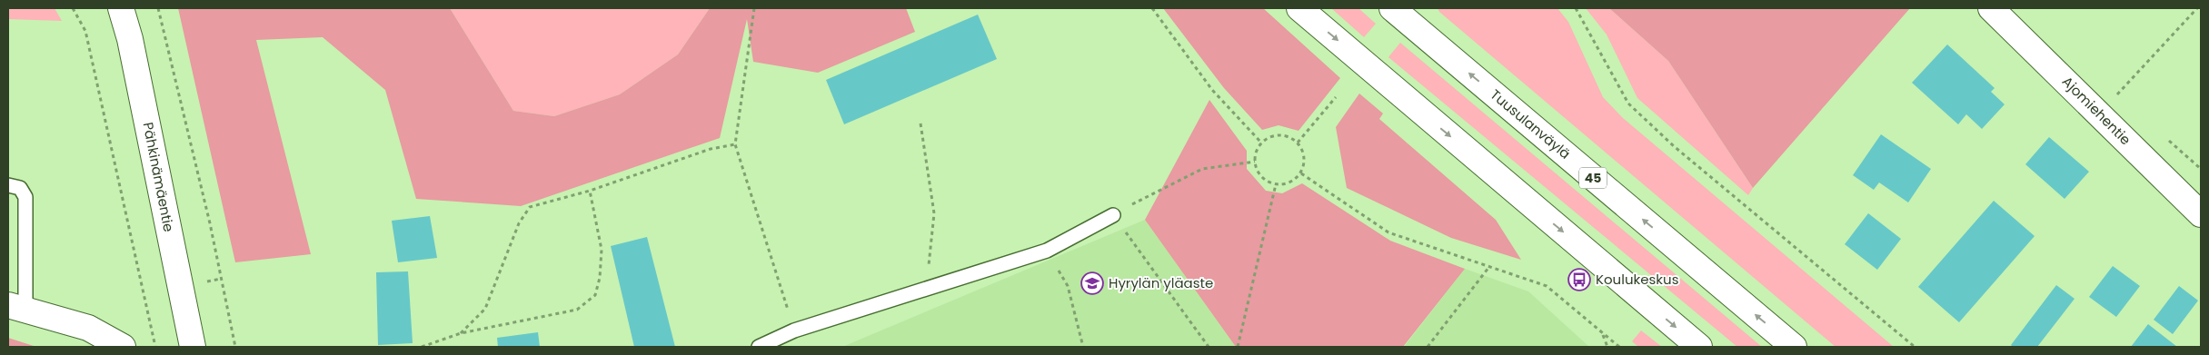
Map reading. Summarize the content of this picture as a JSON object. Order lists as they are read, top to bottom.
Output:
{
  "streets": {
    "main road": [
      "Ajomiehentie",
      "Tuusulanväylä",
      "Pähkinämäentie",
      "45"
    ]
  },
  "places": {
    "bus stop": ["Koulukeskus"],
    "school or university": ["Hyrylän yläaste"]
  }
}
